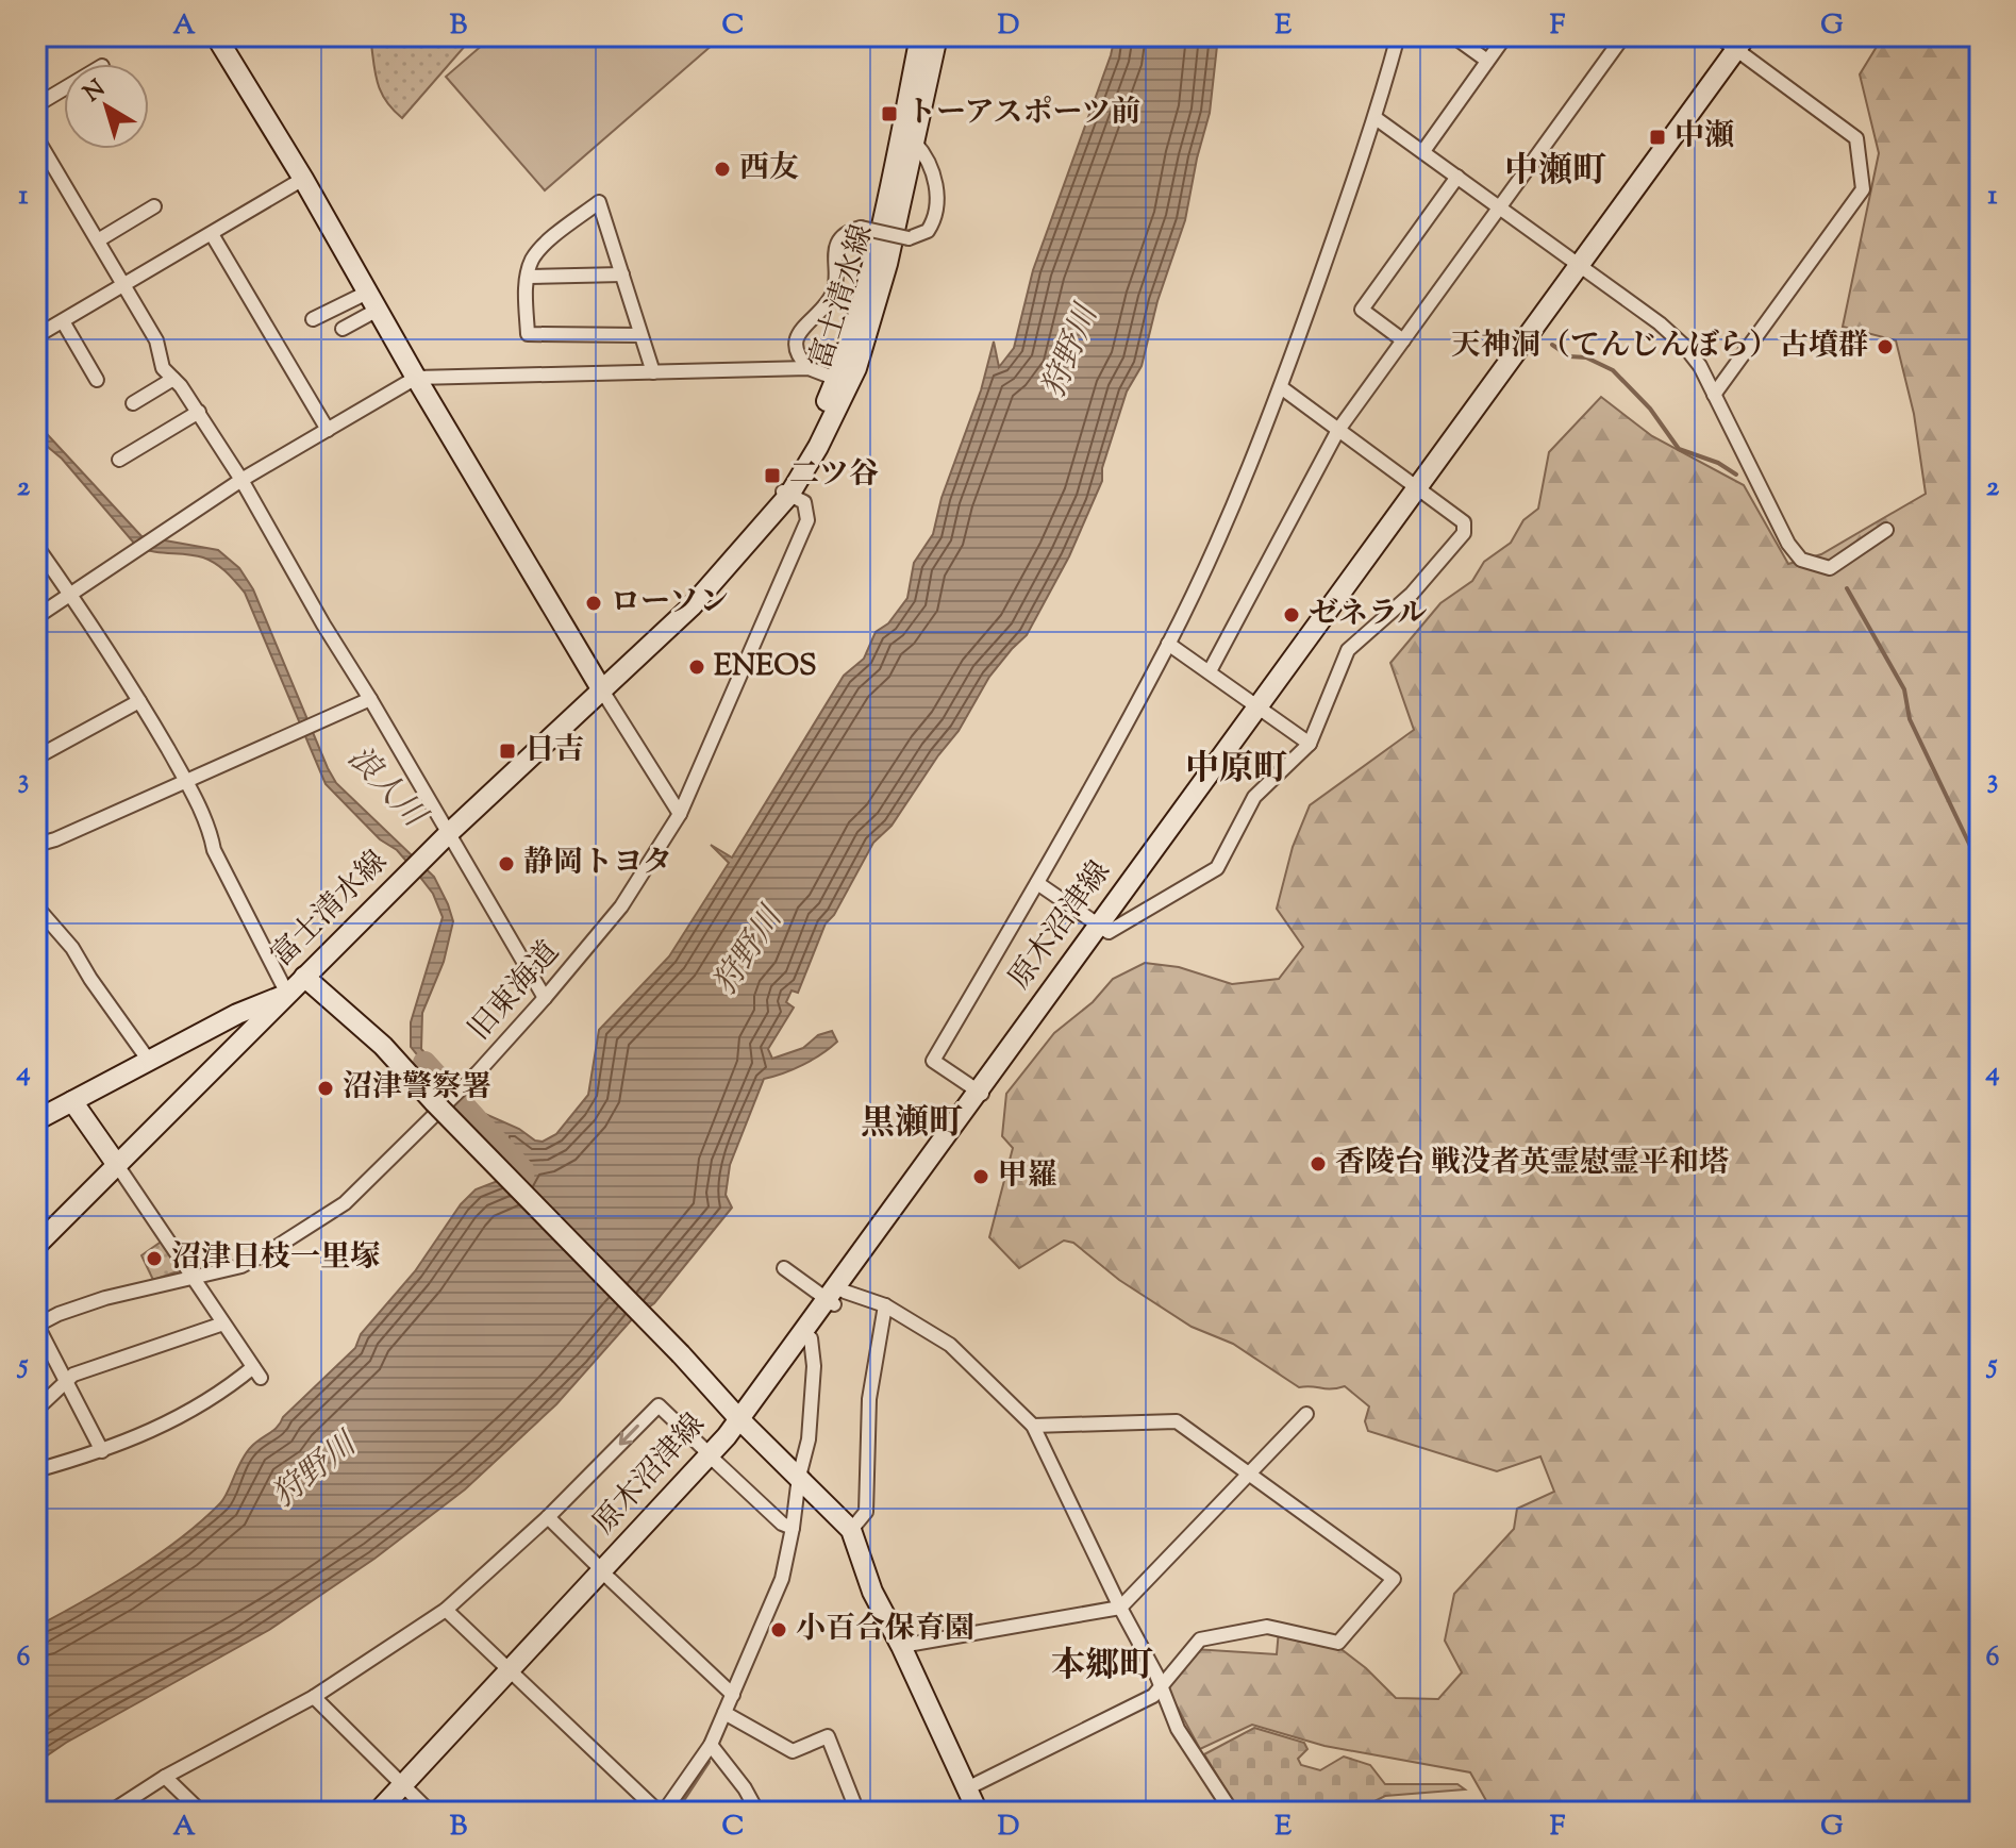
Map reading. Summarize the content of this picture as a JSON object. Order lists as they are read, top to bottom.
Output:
{
  "streets": {
    "main road": ["富士清水線", "原木沼津線"],
    "street": ["旧東海道"]
  },
  "crossings": [
    ["富士清水線", "旧東海道"]
  ],
  "districts": [
    "中瀬町",
    "中原町",
    "黒瀬町",
    "本郷町"
  ],
  "water": ["狩野川", "浪人川"],
  "places": {
    "transit": [
      "トーアスポーツ前",
      "中瀬",
      "二ツ谷",
      "日吉"
    ],
    "other": [
      "西友",
      "天神洞（てんじんぼら）古墳群",
      "ローソン",
      "ゼネラル",
      "ENEOS",
      "静岡トヨタ",
      "沼津警察署",
      "香陵台 戦没者英霊慰霊平和塔",
      "甲羅",
      "沼津日枝一里塚",
      "小百合保育園"
    ]
  },
  "north": "top left",
  "grid": {
    "columns": [
      "A",
      "B",
      "C",
      "D",
      "E",
      "F",
      "G"
    ],
    "rows": [
      "1",
      "2",
      "3",
      "4",
      "5",
      "6"
    ]
  }
}
